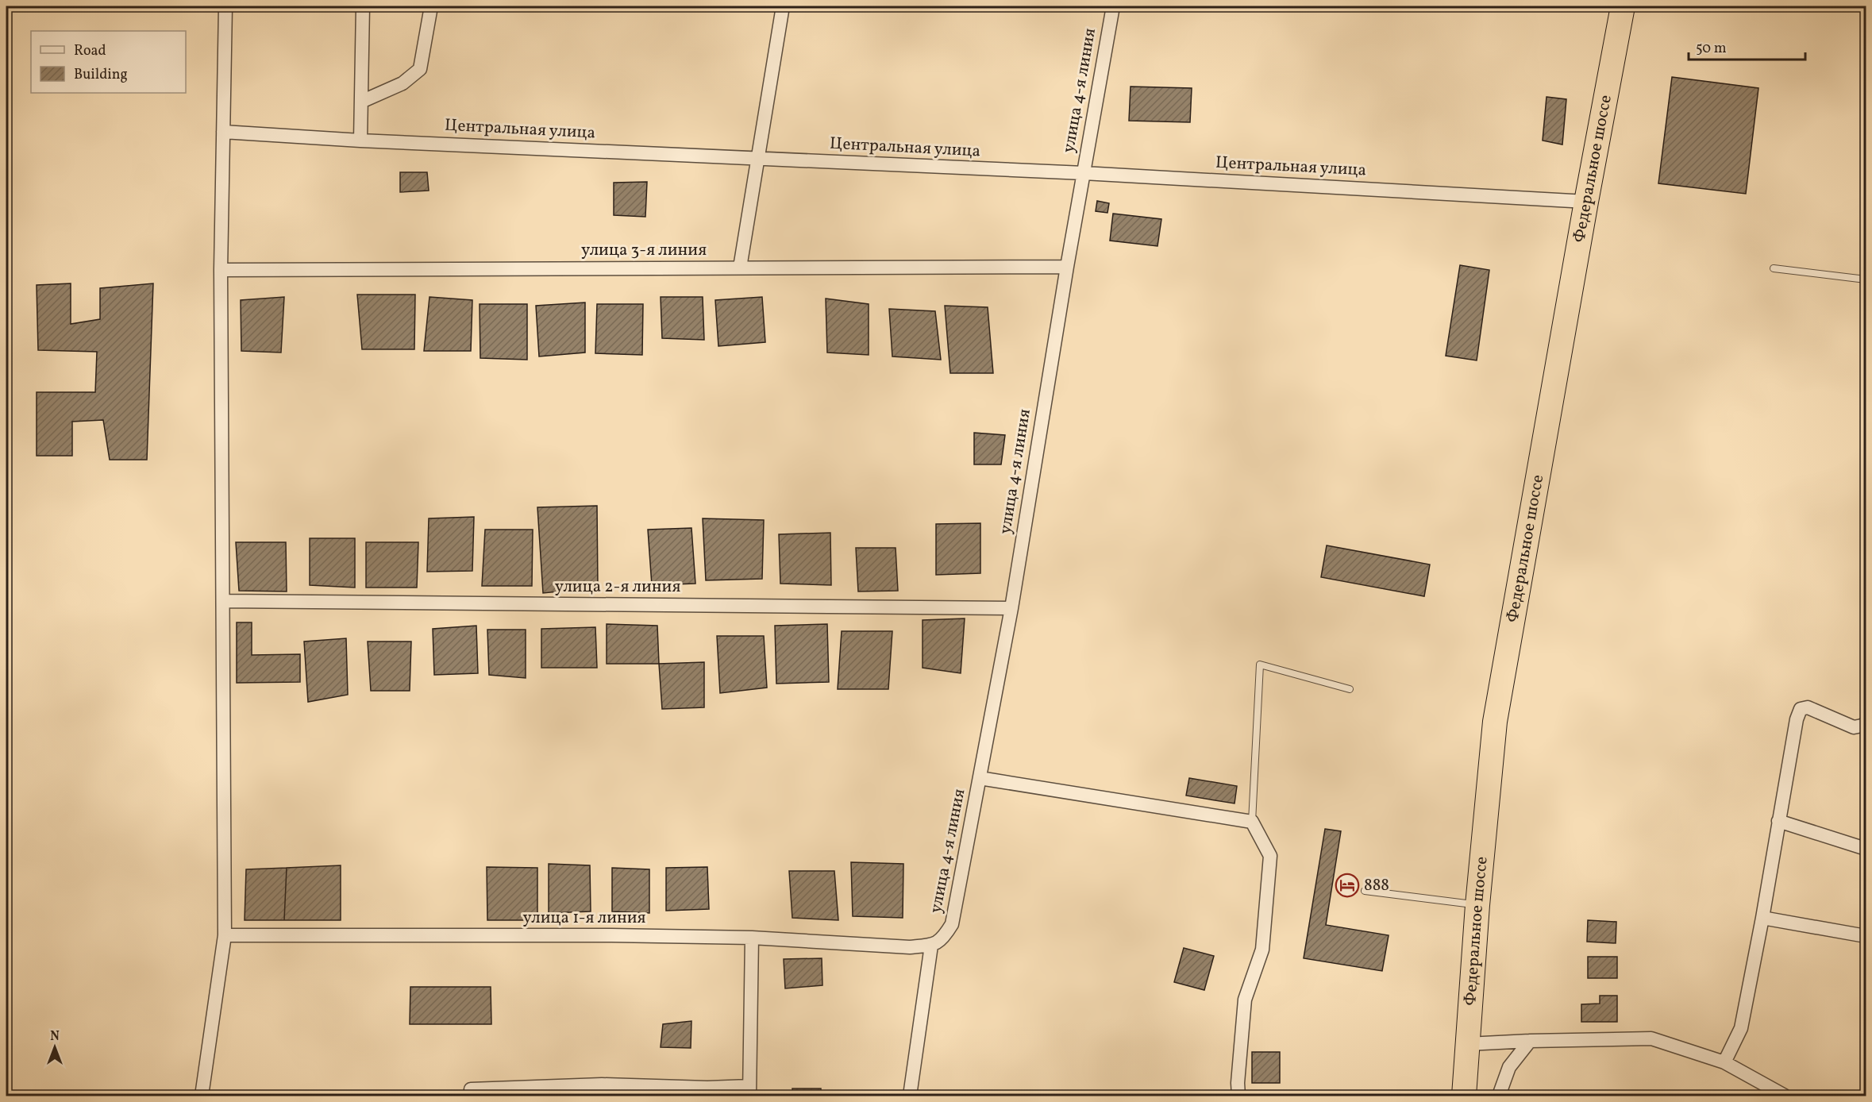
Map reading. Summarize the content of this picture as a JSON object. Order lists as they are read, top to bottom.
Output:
{
  "streets": {
    "highway": ["Федеральное шоссе"],
    "street": [
      "улица 4-я линия",
      "Центральная улица",
      "улица 3-я линия",
      "улица 2-я линия",
      "улица 1-я линия"
    ]
  },
  "crossings": [
    ["улица 4-я линия", "Центральная улица"],
    ["улица 4-я линия", "улица 3-я линия"],
    ["улица 4-я линия", "улица 2-я линия"],
    ["улица 4-я линия", "улица 1-я линия"],
    ["Центральная улица", "Федеральное шоссе"]
  ],
  "places": {
    "hotel": ["888"]
  },
  "legend": ["Road", "Building"],
  "scale_bar": "50 m",
  "north": "top"
}
